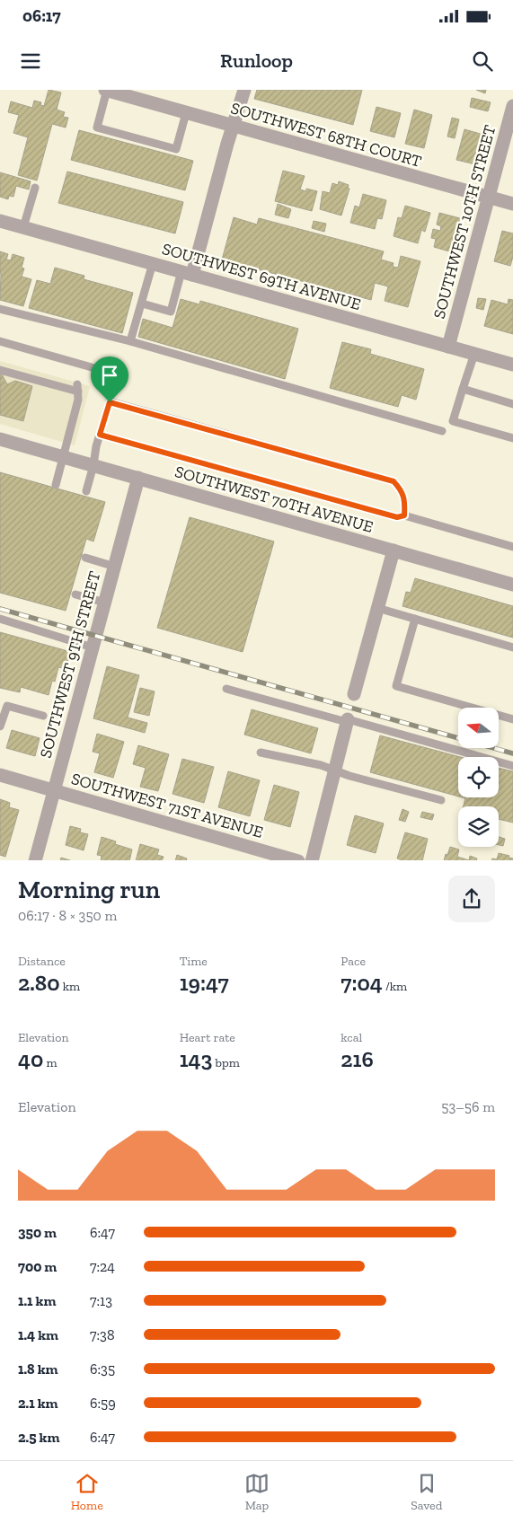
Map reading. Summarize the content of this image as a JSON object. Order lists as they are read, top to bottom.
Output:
{
  "streets": {
    "street": [
      "SOUTHWEST 68TH COURT",
      "SOUTHWEST 10TH STREET",
      "SOUTHWEST 69TH AVENUE",
      "SOUTHWEST 70TH AVENUE",
      "SOUTHWEST 9TH STREET",
      "SOUTHWEST 71ST AVENUE"
    ]
  },
  "crossings": [
    ["SOUTHWEST 68TH COURT", "SOUTHWEST 10TH STREET"],
    ["SOUTHWEST 10TH STREET", "SOUTHWEST 69TH AVENUE"],
    ["SOUTHWEST 70TH AVENUE", "SOUTHWEST 9TH STREET"],
    ["SOUTHWEST 9TH STREET", "SOUTHWEST 71ST AVENUE"]
  ],
  "north": "left",
  "page": {
    "status": "06:17",
    "header": "Runloop",
    "heading": ["Morning run", "06:17 · 8 × 350 m"],
    "stats": [
      ["Distance", "2.80 km"],
      ["Time", "19:47"],
      ["Pace", "7:04 /km"],
      ["Elevation", "40 m"],
      ["Heart rate", "143 bpm"],
      ["kcal", "216"]
    ],
    "chart": ["Elevation", "53–56 m"],
    "list": [
      {
        "name": "350 m",
        "note": "6:47"
      },
      {
        "name": "700 m",
        "note": "7:24"
      },
      {
        "name": "1.1 km",
        "note": "7:13"
      },
      {
        "name": "1.4 km",
        "note": "7:38"
      },
      {
        "name": "1.8 km",
        "note": "6:35"
      },
      {
        "name": "2.1 km",
        "note": "6:59"
      },
      {
        "name": "2.5 km",
        "note": "6:47"
      }
    ],
    "tabs": ["Home", "Map", "Saved"]
  }
}
